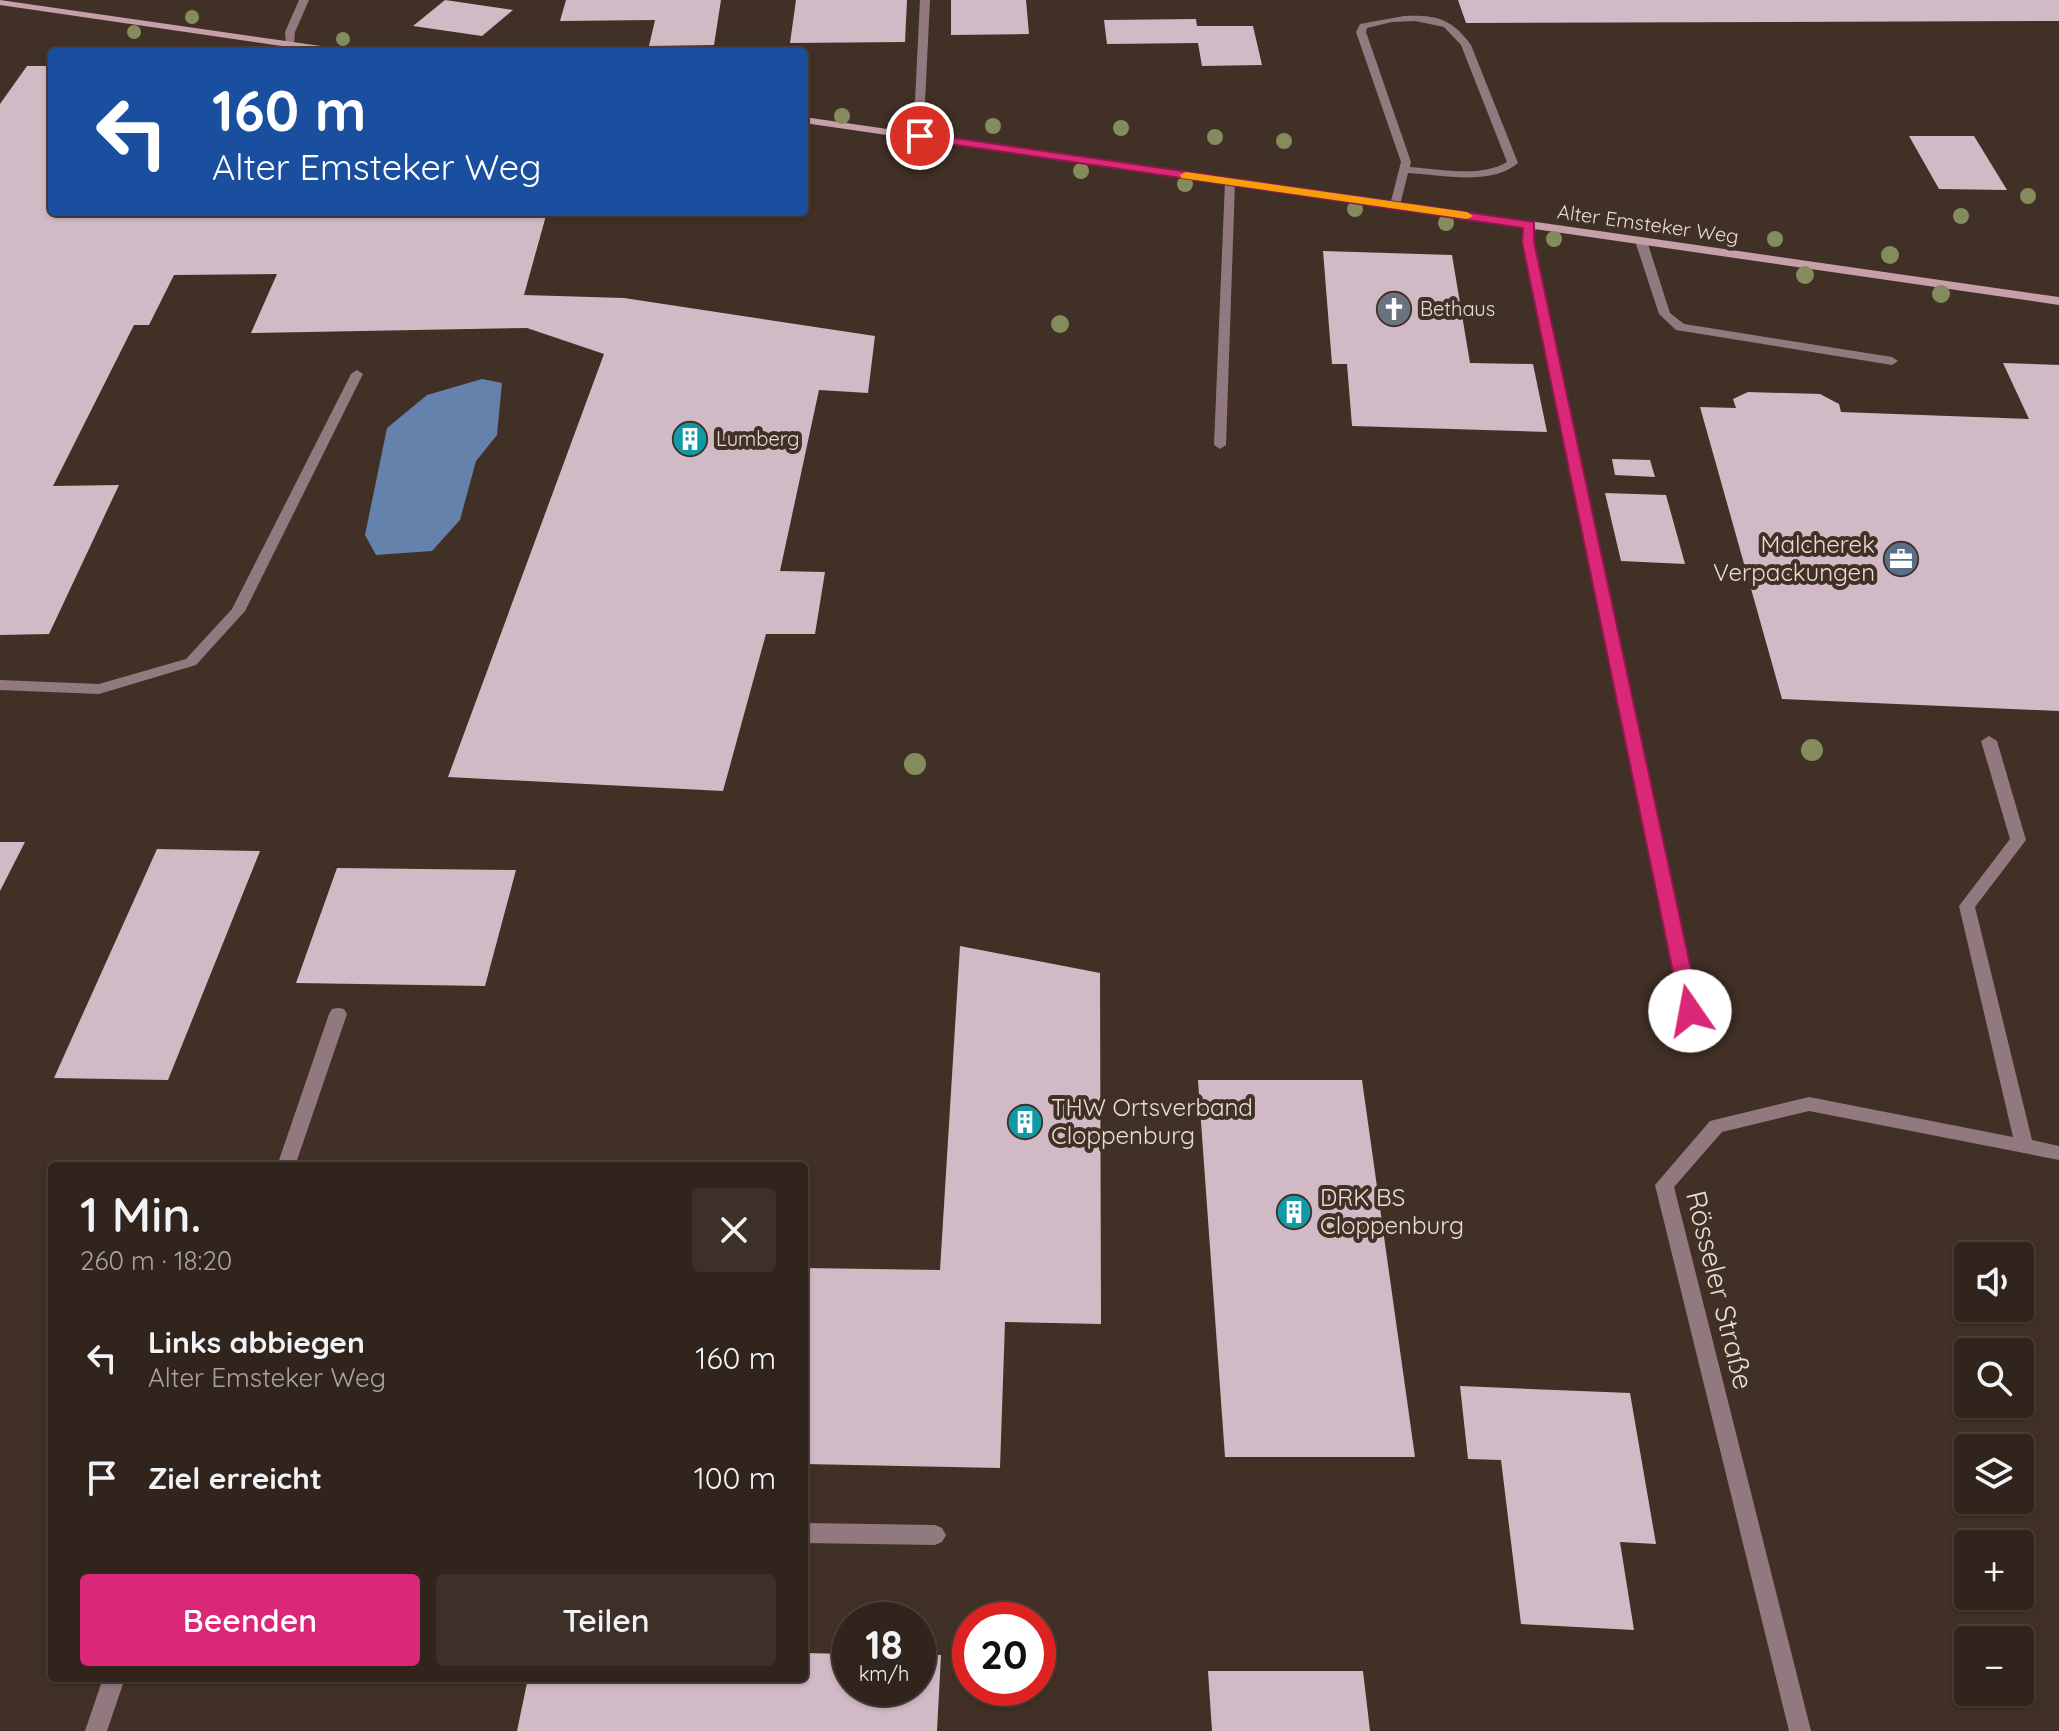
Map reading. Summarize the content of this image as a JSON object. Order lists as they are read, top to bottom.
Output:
{
  "streets": {
    "street": ["Alter Emsteker Weg"],
    "lane": ["Rösseler Straße"]
  },
  "places": {
    "church": ["Bethaus"],
    "building": ["Lumberg", "THW Ortsverband Cloppenburg", "DRK BS Cloppenburg"],
    "office": ["Malcherek Verpackungen"]
  },
  "page": {
    "turn": ["160 m", "Alter Emsteker Weg"],
    "heading": ["1 Min.", "260 m · 18:20"],
    "map_buttons": ["+", "−"],
    "list": [
      {
        "name": "Links abbiegen",
        "note": "Alter Emsteker Weg",
        "value": "160 m"
      },
      {
        "name": "Ziel erreicht",
        "value": "100 m"
      }
    ],
    "buttons": ["Beenden", "Teilen"],
    "speed": "18 km/h",
    "limit": "20"
  }
}
